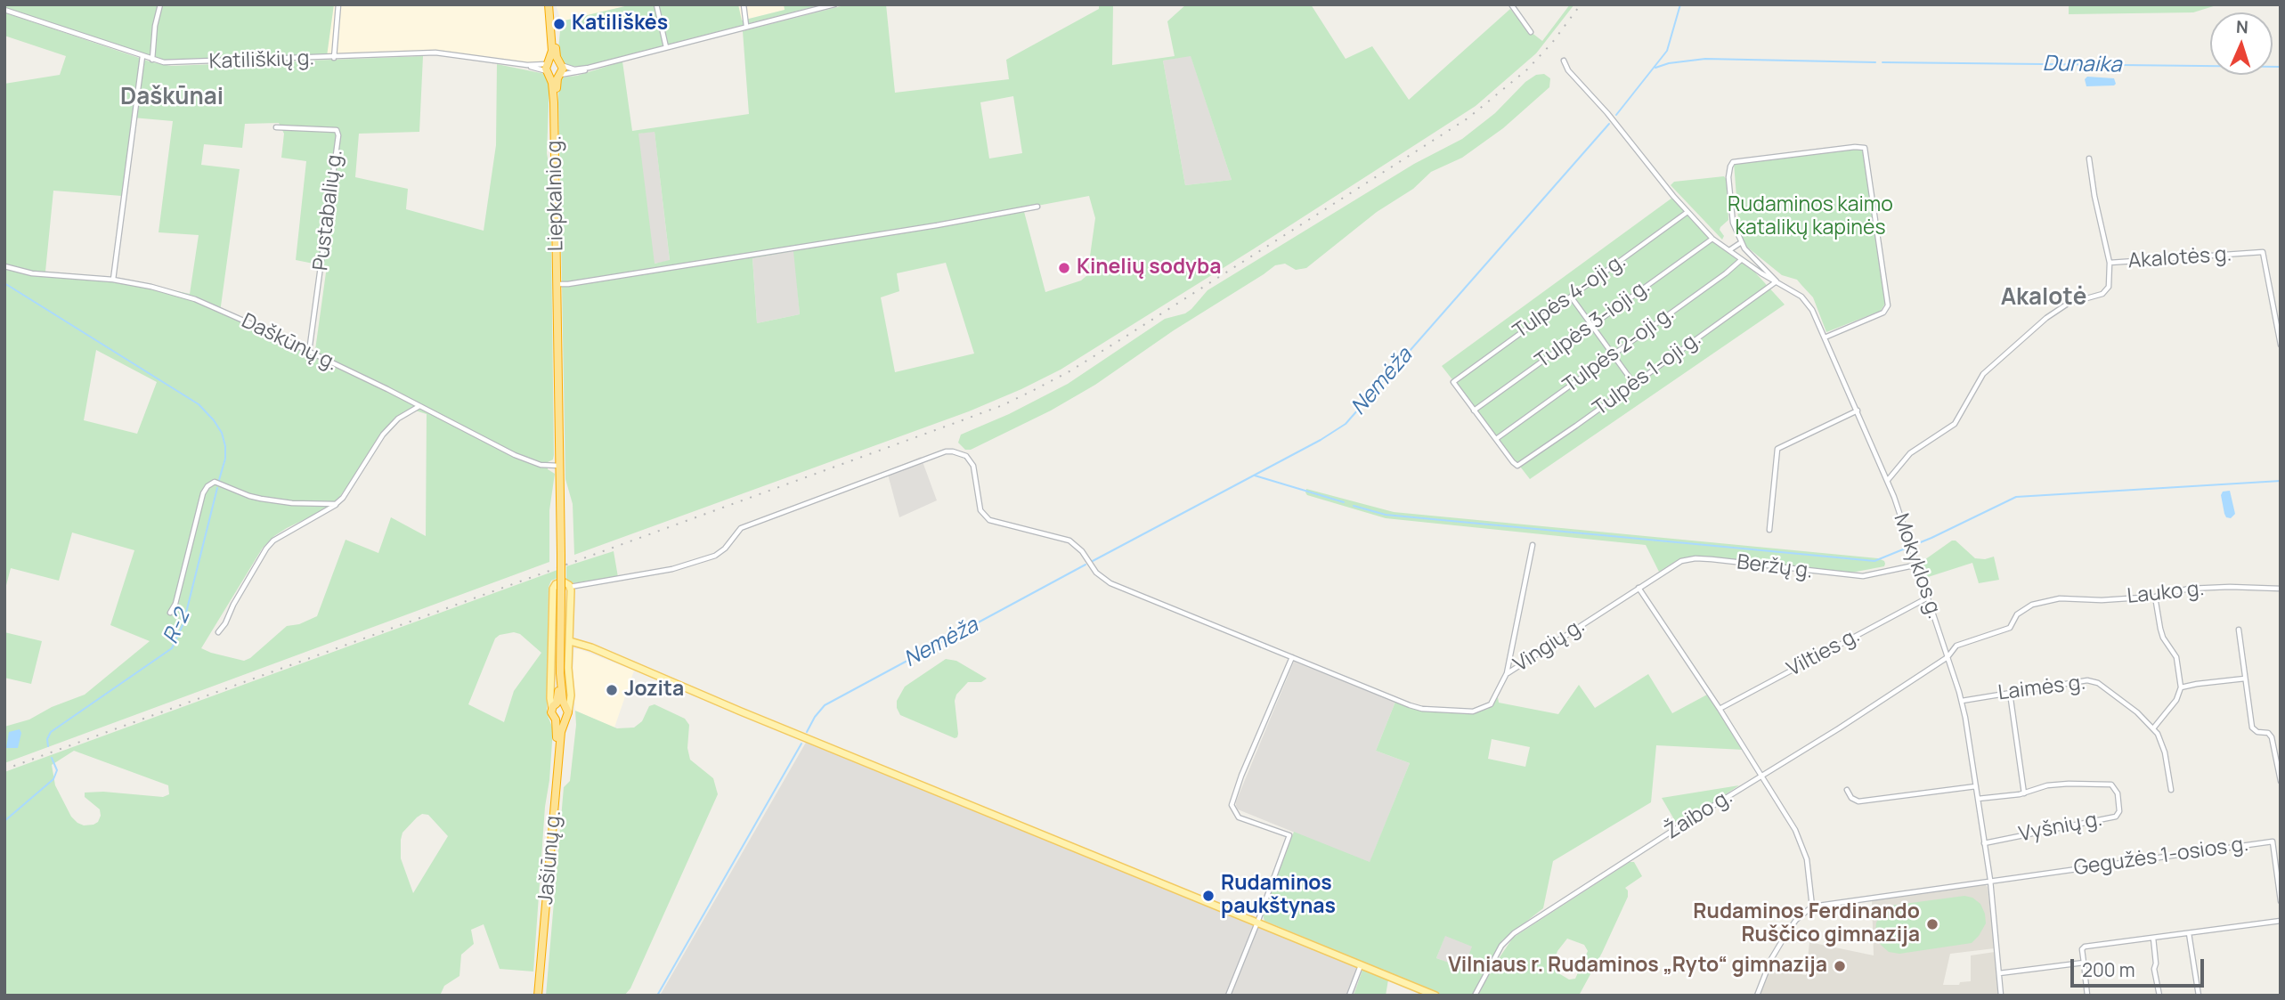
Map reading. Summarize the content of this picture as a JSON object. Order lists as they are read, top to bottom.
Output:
{
  "streets": {
    "highway": ["Liepkalnio g.", "Jašiūnų g."],
    "street": [
      "Katiliškių g.",
      "Pustabalių g.",
      "Akalotės g.",
      "Tulpės 4-oji g.",
      "Tulpės 3-ioji g.",
      "Daškūnų g.",
      "Tulpės 2-oji g.",
      "Tulpės 1-oji g.",
      "Mokyklos g.",
      "Beržų g.",
      "Lauko g.",
      "Vingių g.",
      "Vilties g.",
      "Laimės g.",
      "Žaibo g.",
      "Vyšnių g.",
      "Gegužės 1-osios g."
    ]
  },
  "crossings": [
    ["Katiliškių g.", "Liepkalnio g."],
    ["Liepkalnio g.", "Daškūnų g."],
    ["Liepkalnio g.", "Jašiūnų g."],
    ["Pustabalių g.", "Daškūnų g."],
    ["Tulpės 4-oji g.", "Tulpės 3-ioji g."],
    ["Tulpės 4-oji g.", "Mokyklos g."],
    ["Tulpės 3-ioji g.", "Mokyklos g."],
    ["Daškūnų g.", "Jašiūnų g."],
    ["Tulpės 2-oji g.", "Tulpės 1-oji g."],
    ["Tulpės 2-oji g.", "Mokyklos g."],
    ["Tulpės 1-oji g.", "Mokyklos g."],
    ["Mokyklos g.", "Beržų g."],
    ["Mokyklos g.", "Vilties g."],
    ["Mokyklos g.", "Laimės g."],
    ["Mokyklos g.", "Žaibo g."],
    ["Mokyklos g.", "Vyšnių g."],
    ["Mokyklos g.", "Gegužės 1-osios g."],
    ["Beržų g.", "Vingių g."],
    ["Lauko g.", "Žaibo g."]
  ],
  "districts": ["Daškūnai", "Akalotė"],
  "water": ["Dunaika", "Nemėža", "R-2"],
  "parks": ["Rudaminos kaimo katalikų kapinės"],
  "places": [
    "Katiliškės",
    "Kinelių sodyba",
    "Jozita",
    "Rudaminos paukštynas",
    "Rudaminos Ferdinando Ruščico gimnazija",
    "Vilniaus r. Rudaminos „Ryto“ gimnazija"
  ],
  "scale_bar": "200 m",
  "north": "top"
}
